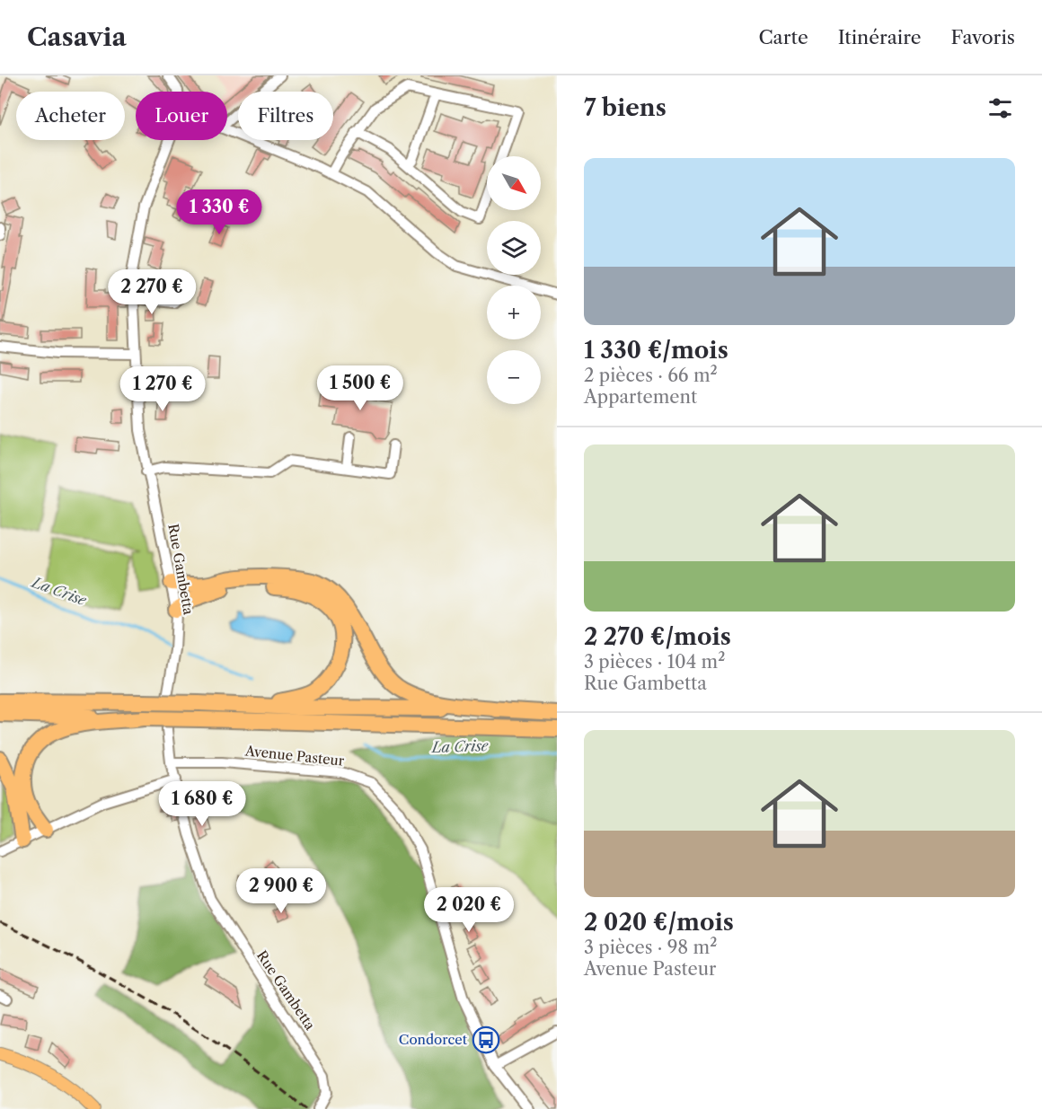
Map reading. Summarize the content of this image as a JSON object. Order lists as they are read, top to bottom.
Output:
{
  "streets": {
    "street": ["Rue Gambetta", "Avenue Pasteur"]
  },
  "crossings": [
    ["Rue Gambetta", "Avenue Pasteur"]
  ],
  "water": ["La Crise"],
  "places": {
    "bus stop": ["Condorcet"]
  },
  "north": "bottom right",
  "page": {
    "header": "Casavia",
    "nav": ["Carte", "Itinéraire", "Favoris"],
    "heading": "7 biens",
    "chip": ["Acheter", "Louer", "Filtres"],
    "list": [
      {
        "name": "1 330 €/mois",
        "note": "2 pièces · 66 m² · Appartement"
      },
      {
        "name": "2 270 €/mois",
        "note": "3 pièces · 104 m² · Rue Gambetta"
      },
      {
        "name": "2 020 €/mois",
        "note": "3 pièces · 98 m² · Avenue Pasteur"
      }
    ],
    "map_buttons": ["+", "−"],
    "price": [
      "1 330 €",
      "2 270 €",
      "1 500 €",
      "1 270 €",
      "1 680 €",
      "2 900 €",
      "2 020 €"
    ]
  }
}
